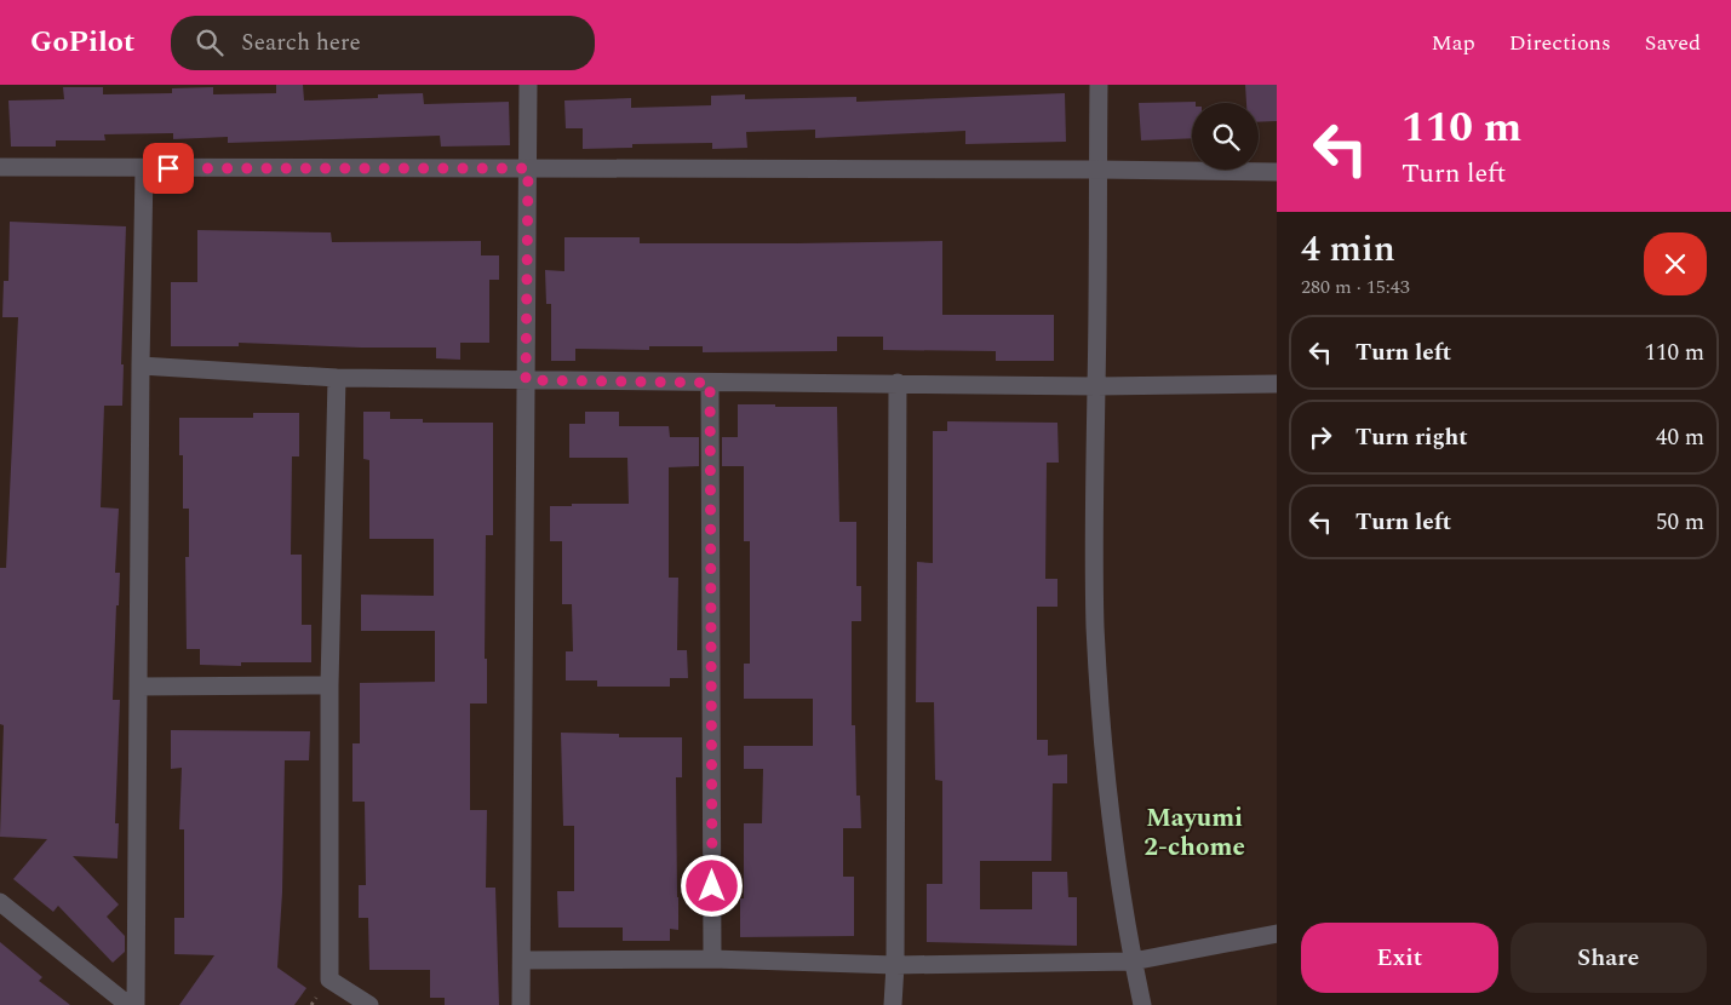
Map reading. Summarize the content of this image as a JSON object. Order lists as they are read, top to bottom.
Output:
{
  "districts": ["Mayumi 2-chome"],
  "page": {
    "header": "GoPilot",
    "search": "Search here",
    "nav": ["Map", "Directions", "Saved"],
    "turn": ["110 m", "Turn left"],
    "heading": ["4 min", "280 m · 15:43"],
    "list": [
      {
        "name": "Turn left",
        "value": "110 m"
      },
      {
        "name": "Turn right",
        "value": "40 m"
      },
      {
        "name": "Turn left",
        "value": "50 m"
      }
    ],
    "buttons": ["Exit", "Share"]
  }
}
